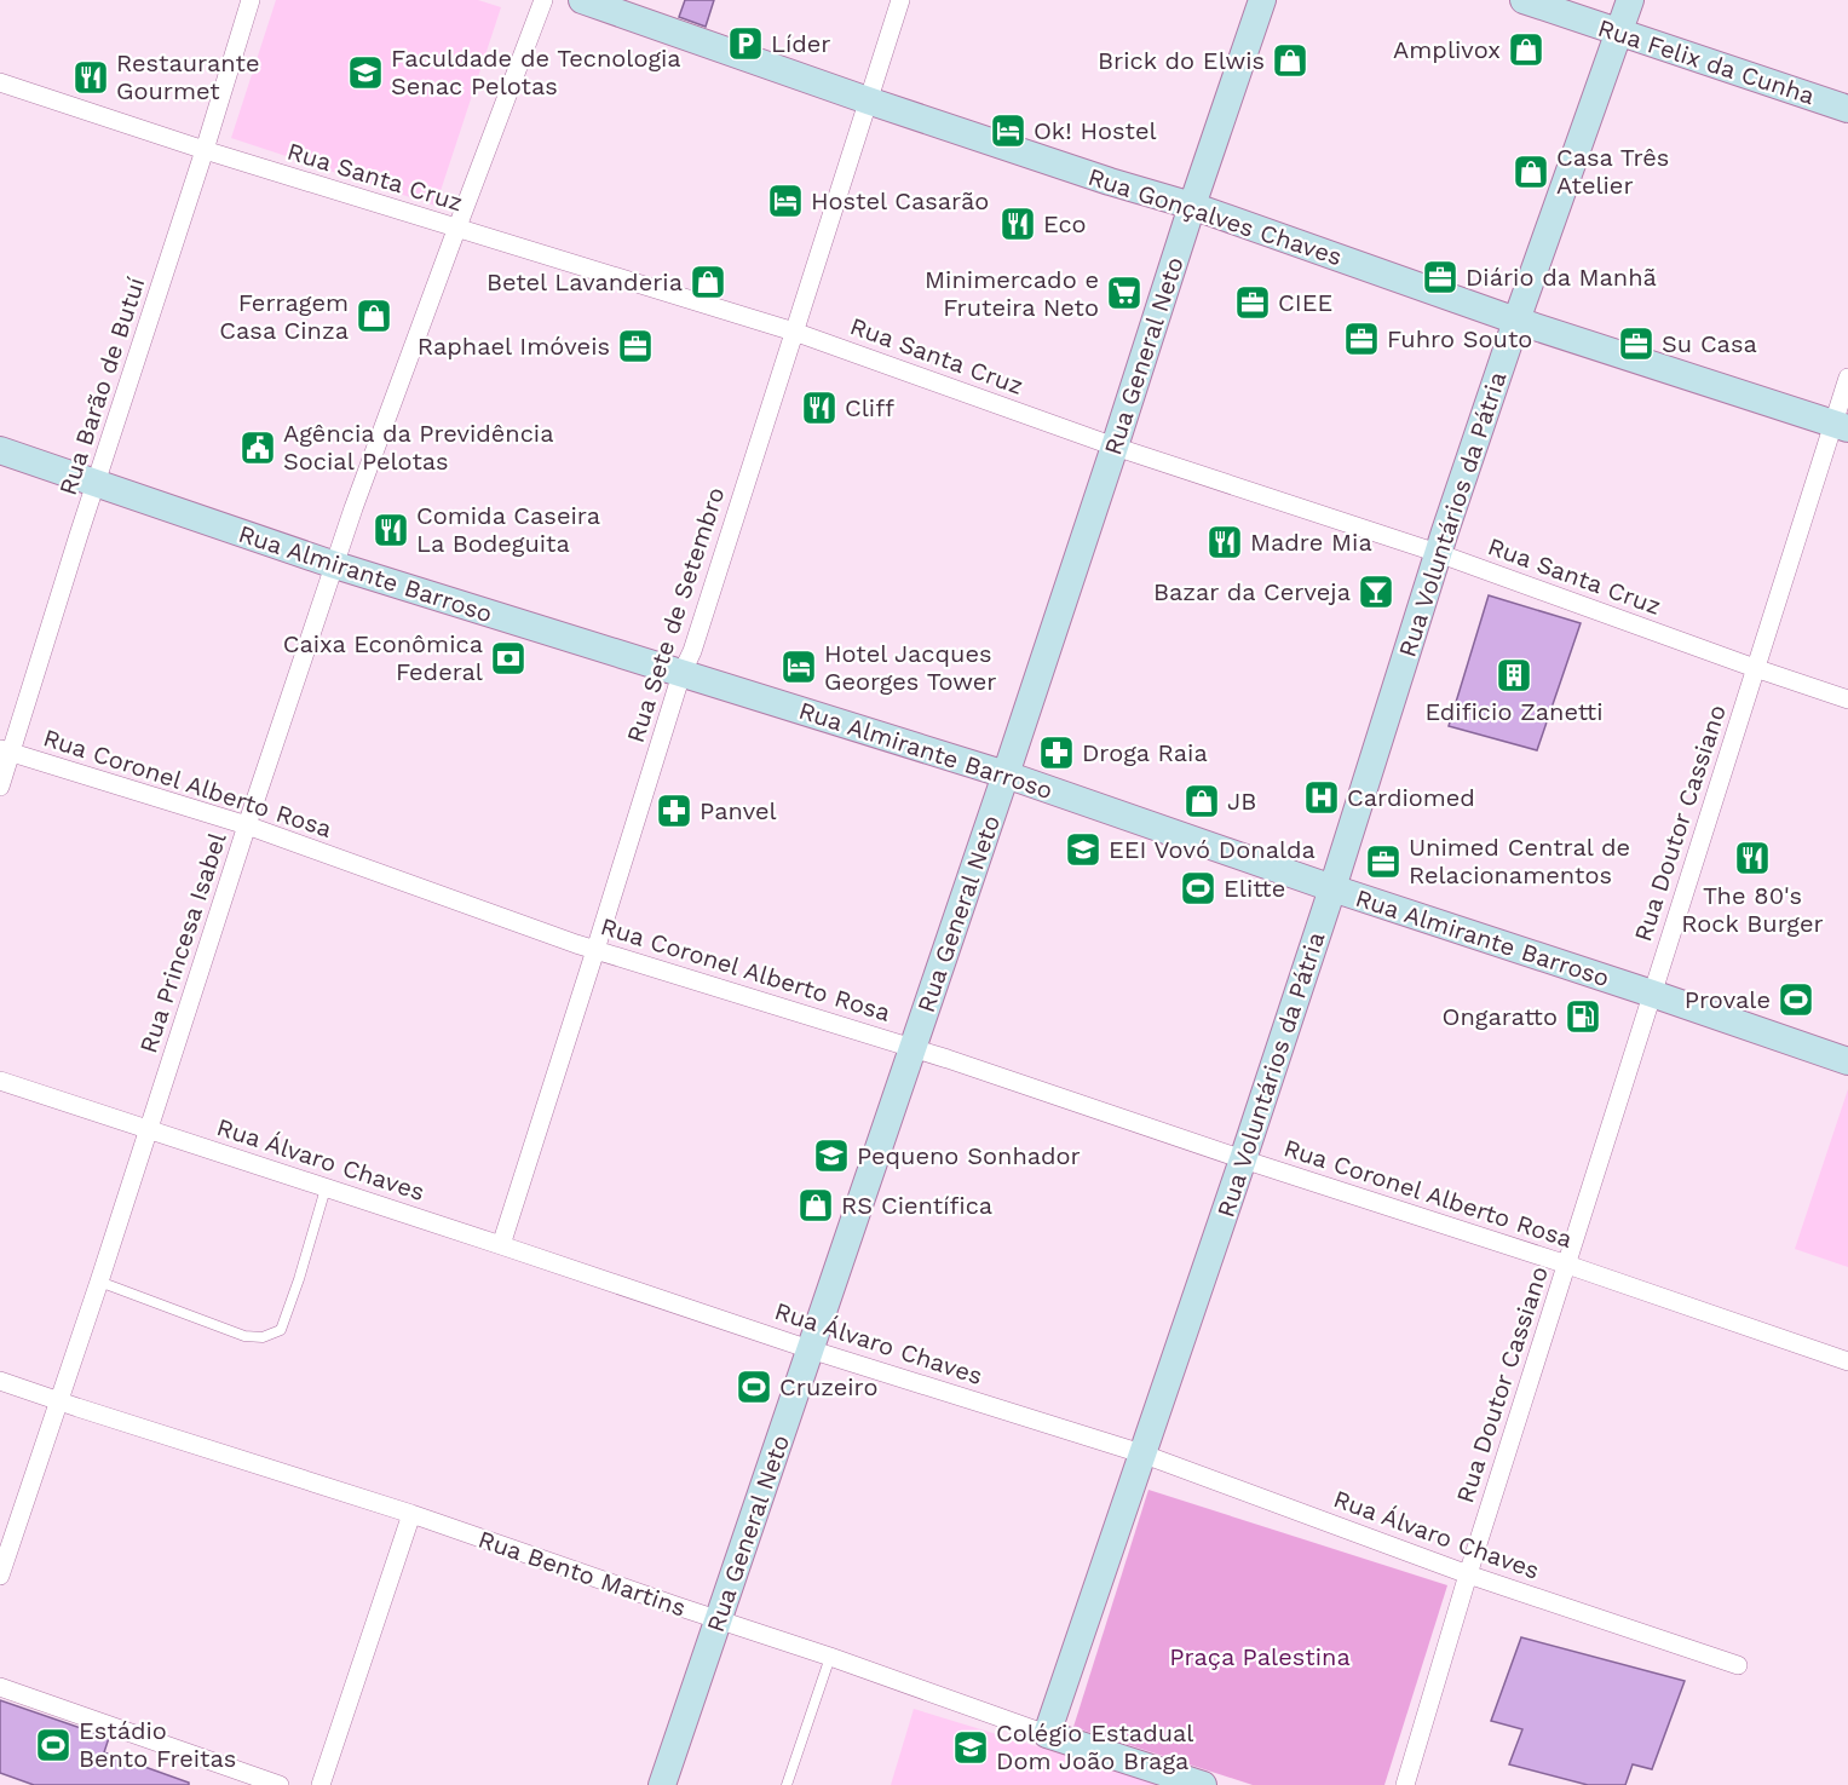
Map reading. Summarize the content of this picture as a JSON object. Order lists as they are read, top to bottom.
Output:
{
  "streets": {
    "street": [
      "Rua Felix da Cunha",
      "Rua Santa Cruz",
      "Rua Gonçalves Chaves",
      "Rua General Neto",
      "Rua Barão de Butuí",
      "Rua Voluntários da Pátria",
      "Rua Almirante Barroso",
      "Rua Sete de Setembro",
      "Rua Coronel Alberto Rosa",
      "Rua Doutor Cassiano",
      "Rua Princesa Isabel",
      "Rua Álvaro Chaves",
      "Rua Bento Martins"
    ]
  },
  "crossings": [
    ["Rua Felix da Cunha", "Rua Voluntários da Pátria"],
    ["Rua Santa Cruz", "Rua General Neto"],
    ["Rua Santa Cruz", "Rua Barão de Butuí"],
    ["Rua Santa Cruz", "Rua Voluntários da Pátria"],
    ["Rua Santa Cruz", "Rua Sete de Setembro"],
    ["Rua Santa Cruz", "Rua Doutor Cassiano"],
    ["Rua Santa Cruz", "Rua Princesa Isabel"],
    ["Rua Gonçalves Chaves", "Rua General Neto"],
    ["Rua Gonçalves Chaves", "Rua Voluntários da Pátria"],
    ["Rua Gonçalves Chaves", "Rua Sete de Setembro"],
    ["Rua Gonçalves Chaves", "Rua Doutor Cassiano"],
    ["Rua General Neto", "Rua Almirante Barroso"],
    ["Rua General Neto", "Rua Coronel Alberto Rosa"],
    ["Rua General Neto", "Rua Álvaro Chaves"],
    ["Rua General Neto", "Rua Bento Martins"],
    ["Rua Barão de Butuí", "Rua Almirante Barroso"],
    ["Rua Barão de Butuí", "Rua Coronel Alberto Rosa"],
    ["Rua Voluntários da Pátria", "Rua Almirante Barroso"],
    ["Rua Voluntários da Pátria", "Rua Coronel Alberto Rosa"],
    ["Rua Voluntários da Pátria", "Rua Álvaro Chaves"],
    ["Rua Voluntários da Pátria", "Rua Bento Martins"],
    ["Rua Almirante Barroso", "Rua Sete de Setembro"],
    ["Rua Almirante Barroso", "Rua Doutor Cassiano"],
    ["Rua Almirante Barroso", "Rua Princesa Isabel"],
    ["Rua Sete de Setembro", "Rua Coronel Alberto Rosa"],
    ["Rua Sete de Setembro", "Rua Álvaro Chaves"],
    ["Rua Coronel Alberto Rosa", "Rua Doutor Cassiano"],
    ["Rua Coronel Alberto Rosa", "Rua Princesa Isabel"],
    ["Rua Doutor Cassiano", "Rua Álvaro Chaves"],
    ["Rua Princesa Isabel", "Rua Álvaro Chaves"],
    ["Rua Princesa Isabel", "Rua Bento Martins"]
  ],
  "parks": ["Praça Palestina"],
  "places": {
    "parking": ["Líder"],
    "shop": [
      "Amplivox",
      "Brick do Elwis",
      "Casa Três Atelier",
      "Betel Lavanderia",
      "Ferragem Casa Cinza",
      "JB",
      "RS Científica"
    ],
    "school or university": [
      "Faculdade de Tecnologia Senac Pelotas",
      "EEI Vovó Donalda",
      "Pequeno Sonhador",
      "Colégio Estadual Dom João Braga"
    ],
    "restaurant": [
      "Restaurante Gourmet",
      "Eco",
      "Cliff",
      "Comida Caseira La Bodeguita",
      "Madre Mia",
      "The 80's Rock Burger"
    ],
    "hotel": ["Ok! Hostel", "Hostel Casarão", "Hotel Jacques Georges Tower"],
    "office": [
      "Diário da Manhã",
      "CIEE",
      "Fuhro Souto",
      "Su Casa",
      "Raphael Imóveis",
      "Unimed Central de Relacionamentos"
    ],
    "supermarket": ["Minimercado e Fruteira Neto"],
    "public building": ["Agência da Previdência Social Pelotas"],
    "bar": ["Bazar da Cerveja"],
    "bank": ["Caixa Econômica Federal"],
    "building": ["Edificio Zanetti"],
    "pharmacy": ["Droga Raia", "Panvel"],
    "hospital": ["Cardiomed"],
    "sports": [
      "Elitte",
      "Provale",
      "Cruzeiro",
      "Estádio Bento Freitas"
    ],
    "fuel station": ["Ongaratto"]
  }
}
